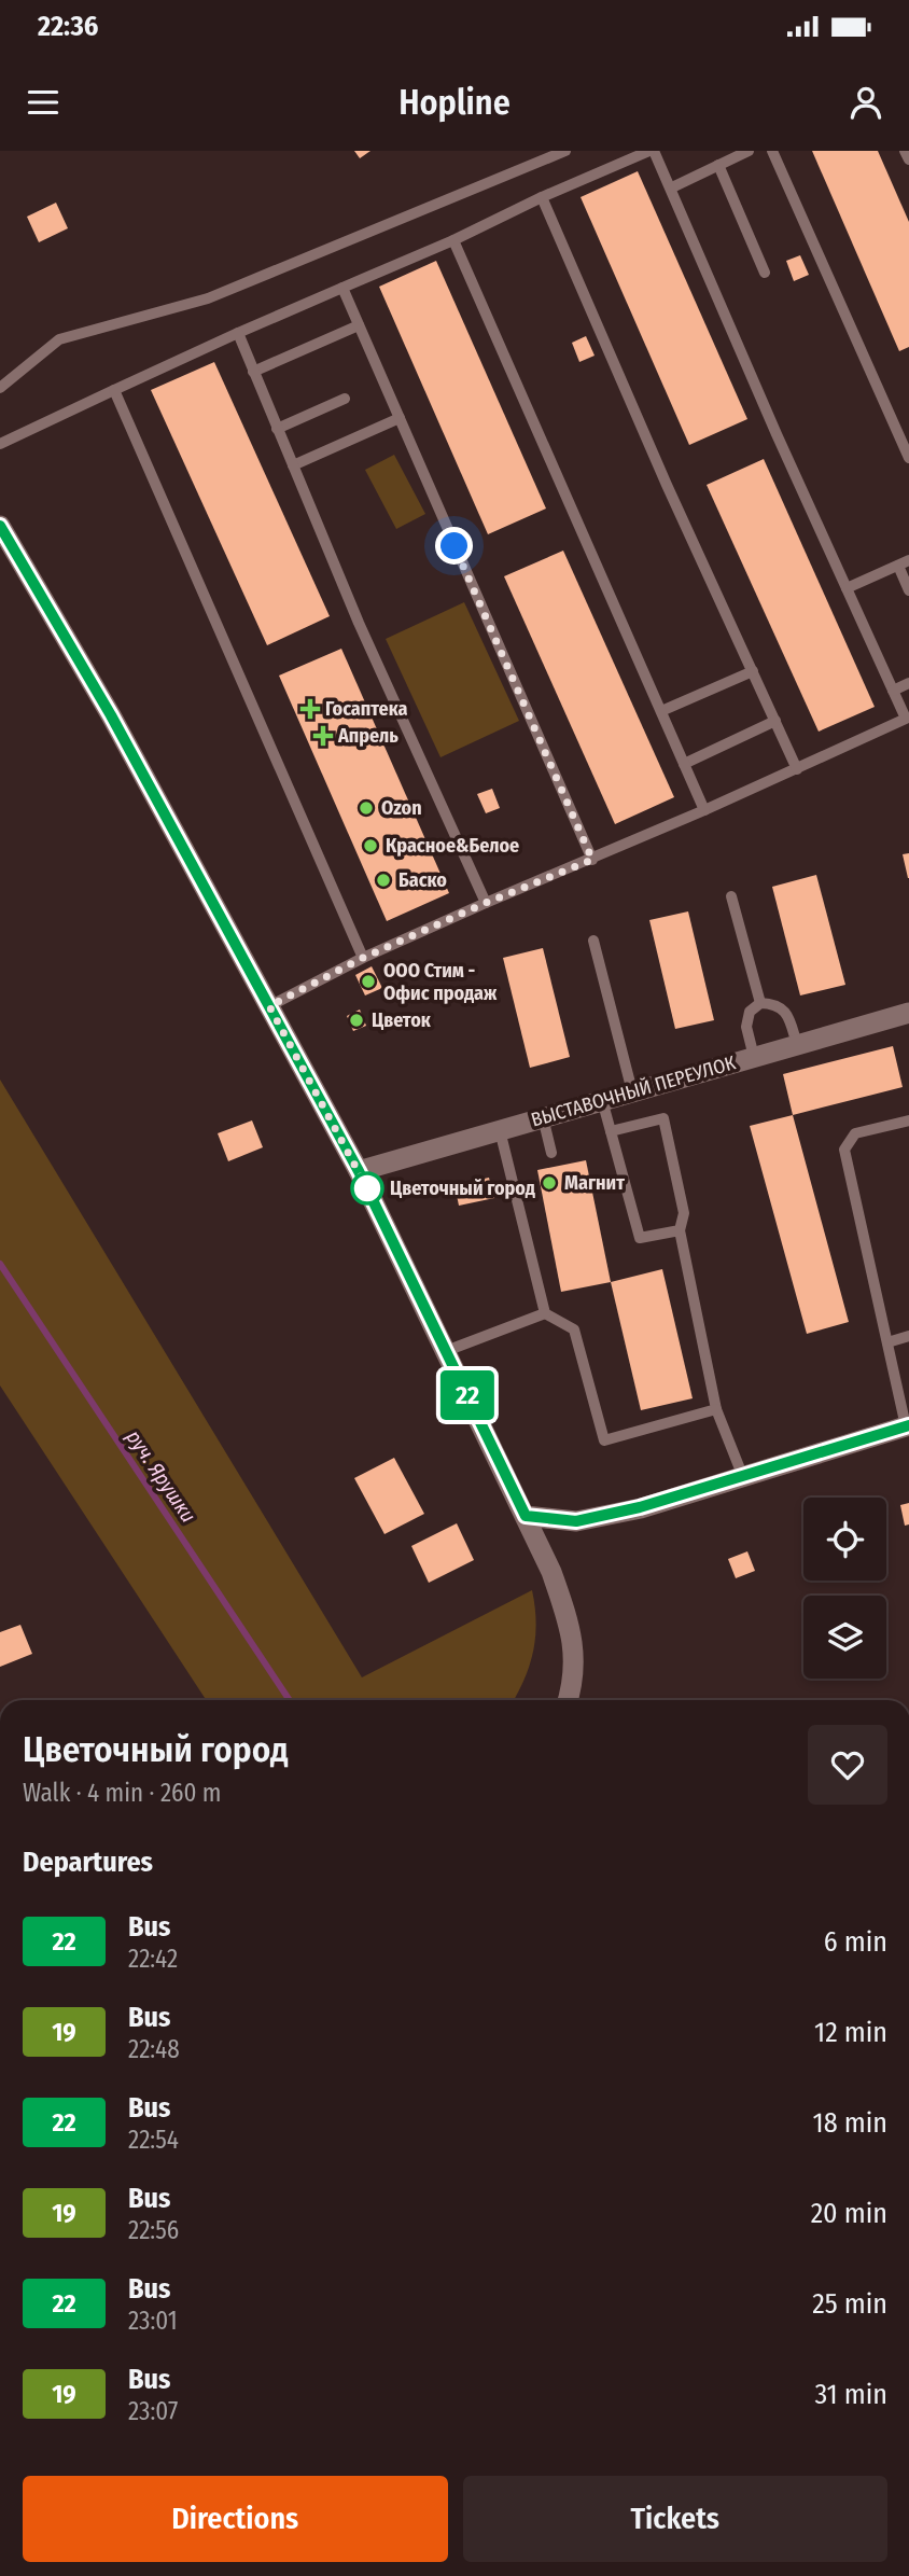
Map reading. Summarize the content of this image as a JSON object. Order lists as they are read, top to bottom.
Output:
{
  "streets": {
    "street": ["ВЫСТАВОЧНЫЙ ПЕРЕУЛОК"]
  },
  "water": ["руч. Ярушки"],
  "places": {
    "health": ["Госаптека", "Апрель"],
    "other": [
      "Ozon",
      "Красное&Белое",
      "Баско",
      "ООО Стим - Офис продаж",
      "Цветок",
      "Магнит",
      "Цветочный город"
    ]
  },
  "lines": ["bus line 22"],
  "page": {
    "status": "22:36",
    "header": "Hopline",
    "on_map": "22",
    "heading": [
      ["Цветочный город", "Walk · 4 min · 260 m"],
      "Departures"
    ],
    "list": [
      {
        "mark": "22",
        "name": "Bus",
        "note": "22:42",
        "value": "6 min"
      },
      {
        "mark": "19",
        "name": "Bus",
        "note": "22:48",
        "value": "12 min"
      },
      {
        "mark": "22",
        "name": "Bus",
        "note": "22:54",
        "value": "18 min"
      },
      {
        "mark": "19",
        "name": "Bus",
        "note": "22:56",
        "value": "20 min"
      },
      {
        "mark": "22",
        "name": "Bus",
        "note": "23:01",
        "value": "25 min"
      },
      {
        "mark": "19",
        "name": "Bus",
        "note": "23:07",
        "value": "31 min"
      }
    ],
    "buttons": ["Directions", "Tickets"]
  }
}
